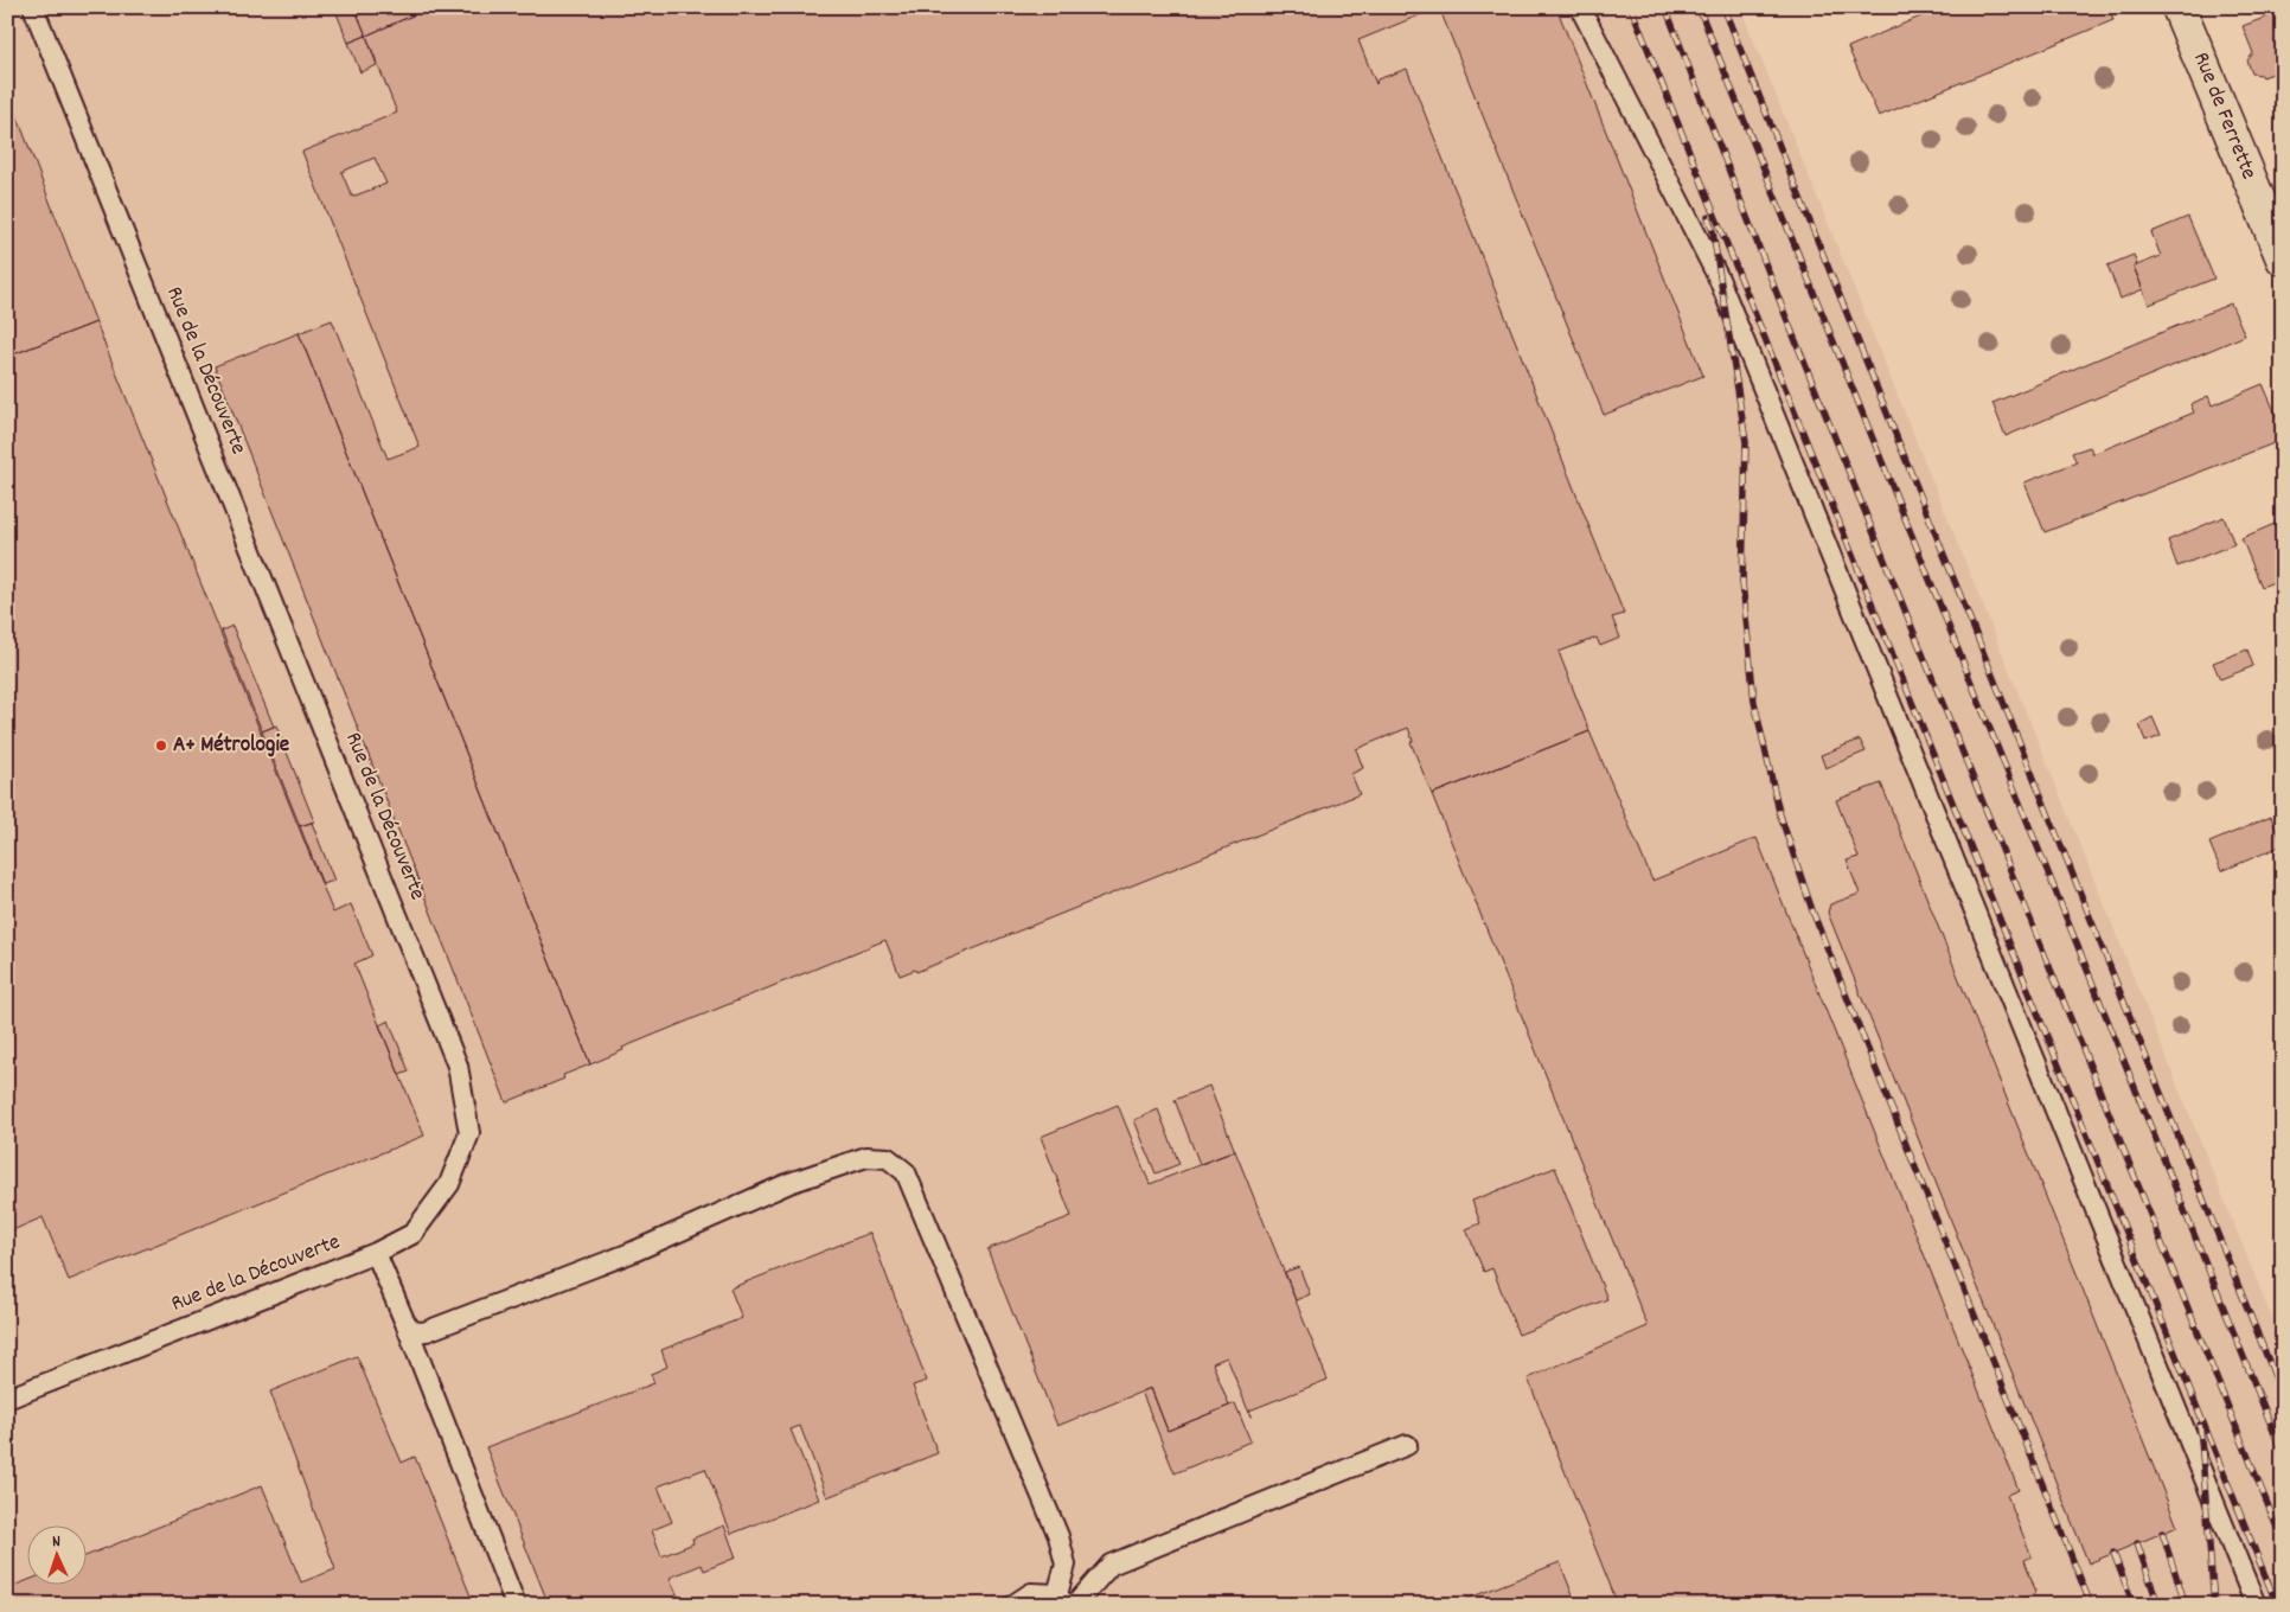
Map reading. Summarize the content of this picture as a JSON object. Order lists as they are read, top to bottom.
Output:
{
  "streets": {
    "street": ["Rue de Ferrette"],
    "lane": ["Rue de la Découverte"]
  },
  "places": ["A+ Métrologie"],
  "north": "top"
}
